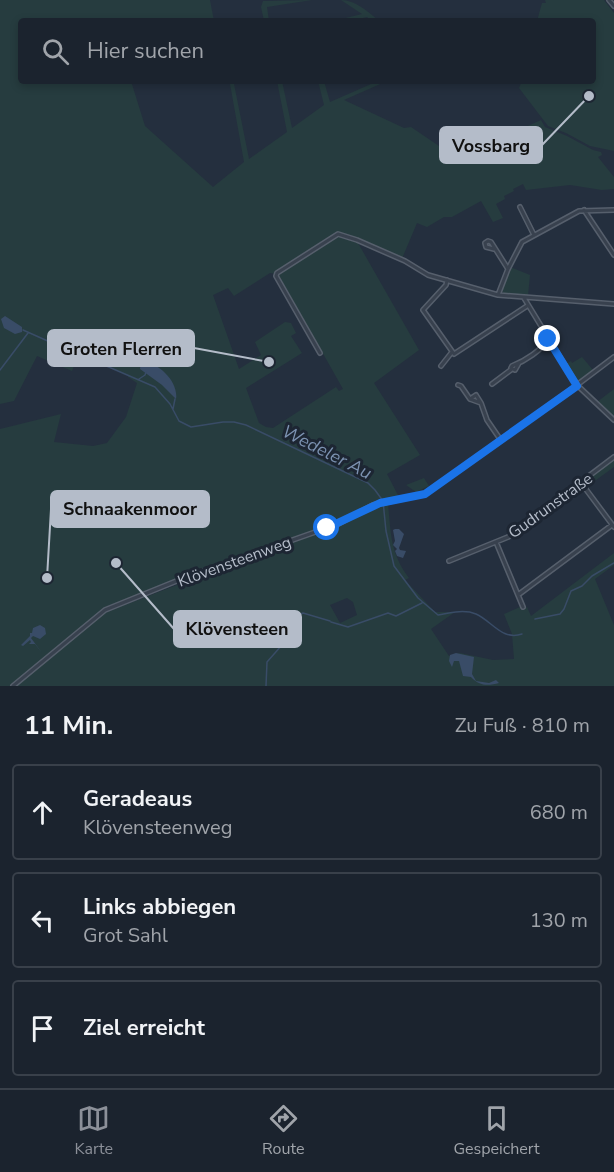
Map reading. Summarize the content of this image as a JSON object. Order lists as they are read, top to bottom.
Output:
{
  "streets": {
    "street": ["Gudrunstraße", "Klövensteenweg"]
  },
  "water": ["Wedeler Au"],
  "places": [
    "Vossbarg",
    "Groten Flerren",
    "Klövensteen",
    "Schnaakenmoor"
  ],
  "page": {
    "search": "Hier suchen",
    "heading": ["11 Min.", "Zu Fuß · 810 m"],
    "list": [
      ["Geradeaus", "Klövensteenweg", "680 m"],
      ["Links abbiegen", "Grot Sahl", "130 m"],
      "Ziel erreicht"
    ],
    "nav": ["Karte", "Route", "Gespeichert"]
  }
}
